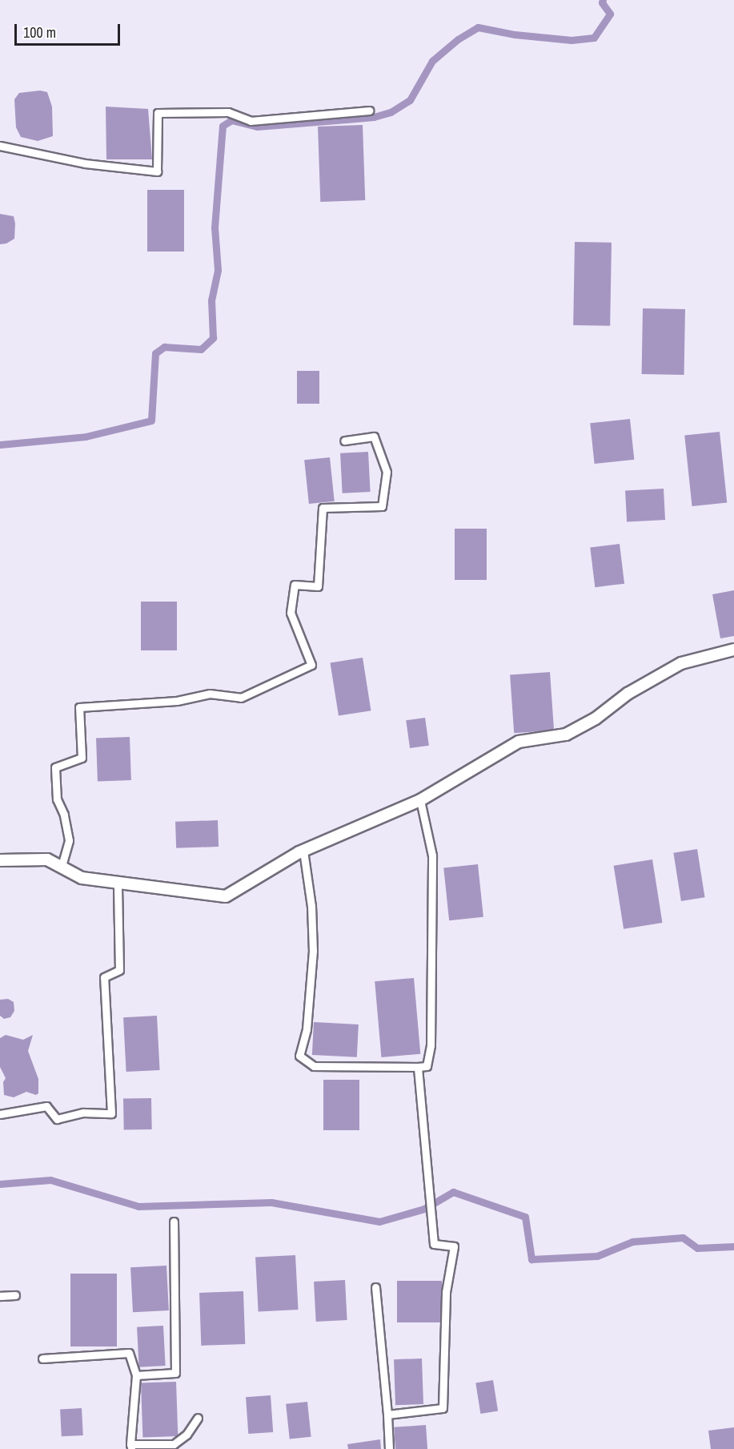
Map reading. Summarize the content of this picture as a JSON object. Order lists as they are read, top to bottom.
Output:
{
  "scale_bar": "100 m"
}
